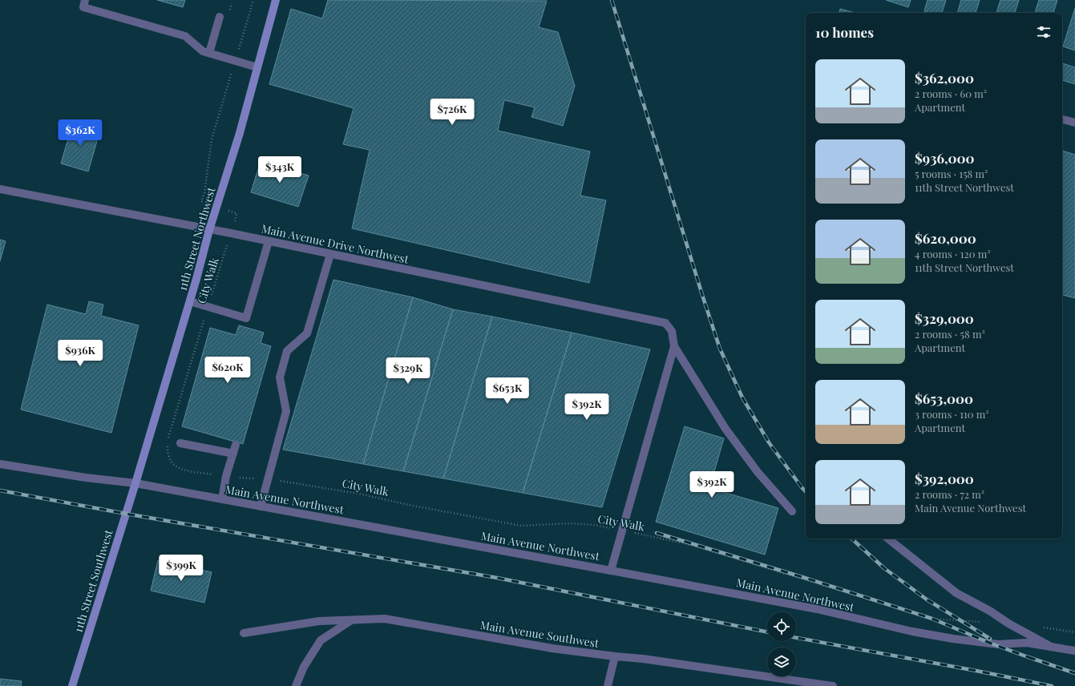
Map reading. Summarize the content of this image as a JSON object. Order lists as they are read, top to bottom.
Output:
{
  "streets": {
    "street": [
      "11th Street Northwest",
      "Main Avenue Drive Northwest",
      "Main Avenue Northwest",
      "11th Street Southwest",
      "Main Avenue Southwest"
    ],
    "path": ["City Walk"]
  },
  "crossings": [
    ["11th Street Northwest", "Main Avenue Drive Northwest"],
    ["11th Street Northwest", "Main Avenue Northwest"],
    ["11th Street Northwest", "11th Street Southwest"],
    ["Main Avenue Northwest", "11th Street Southwest"]
  ],
  "page": {
    "heading": "10 homes",
    "list": [
      {
        "name": "$362,000",
        "note": "2 rooms · 60 m² · Apartment"
      },
      {
        "name": "$936,000",
        "note": "5 rooms · 158 m² · 11th Street Northwest"
      },
      {
        "name": "$620,000",
        "note": "4 rooms · 120 m² · 11th Street Northwest"
      },
      {
        "name": "$329,000",
        "note": "2 rooms · 58 m² · Apartment"
      },
      {
        "name": "$653,000",
        "note": "3 rooms · 110 m² · Apartment"
      },
      {
        "name": "$392,000",
        "note": "2 rooms · 72 m² · Main Avenue Northwest"
      }
    ],
    "price": [
      "$726K",
      "$362K",
      "$343K",
      "$936K",
      "$620K",
      "$329K",
      "$653K",
      "$392K",
      "$392K",
      "$399K"
    ]
  }
}
